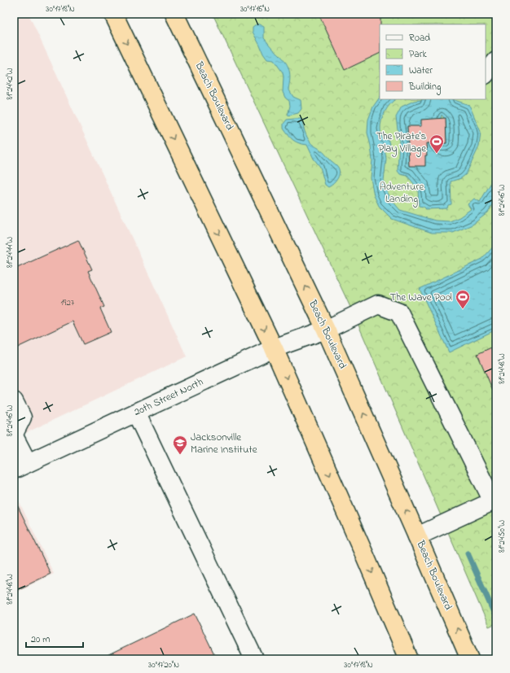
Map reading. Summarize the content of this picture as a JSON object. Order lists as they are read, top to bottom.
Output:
{
  "streets": {
    "highway": ["Beach Boulevard"],
    "street": ["20th Street North"]
  },
  "crossings": [
    ["Beach Boulevard", "20th Street North"]
  ],
  "parks": ["Adventure Landing"],
  "places": {
    "sports": ["The Pirate's Play Village", "The Wave Pool"],
    "school or university": ["Jacksonville Marine Institute"]
  },
  "house_numbers": ["1927"],
  "legend": [
    "Road",
    "Park",
    "Water",
    "Building"
  ],
  "scale_bar": "20 m",
  "coordinates": [
    "30°17'18\"N",
    "30°17'16\"N",
    "81°24'42\"W",
    "81°24'46\"W",
    "81°24'44\"W",
    "81°24'48\"W",
    "81°24'50\"W",
    "30°17'20\"N"
  ]
}
